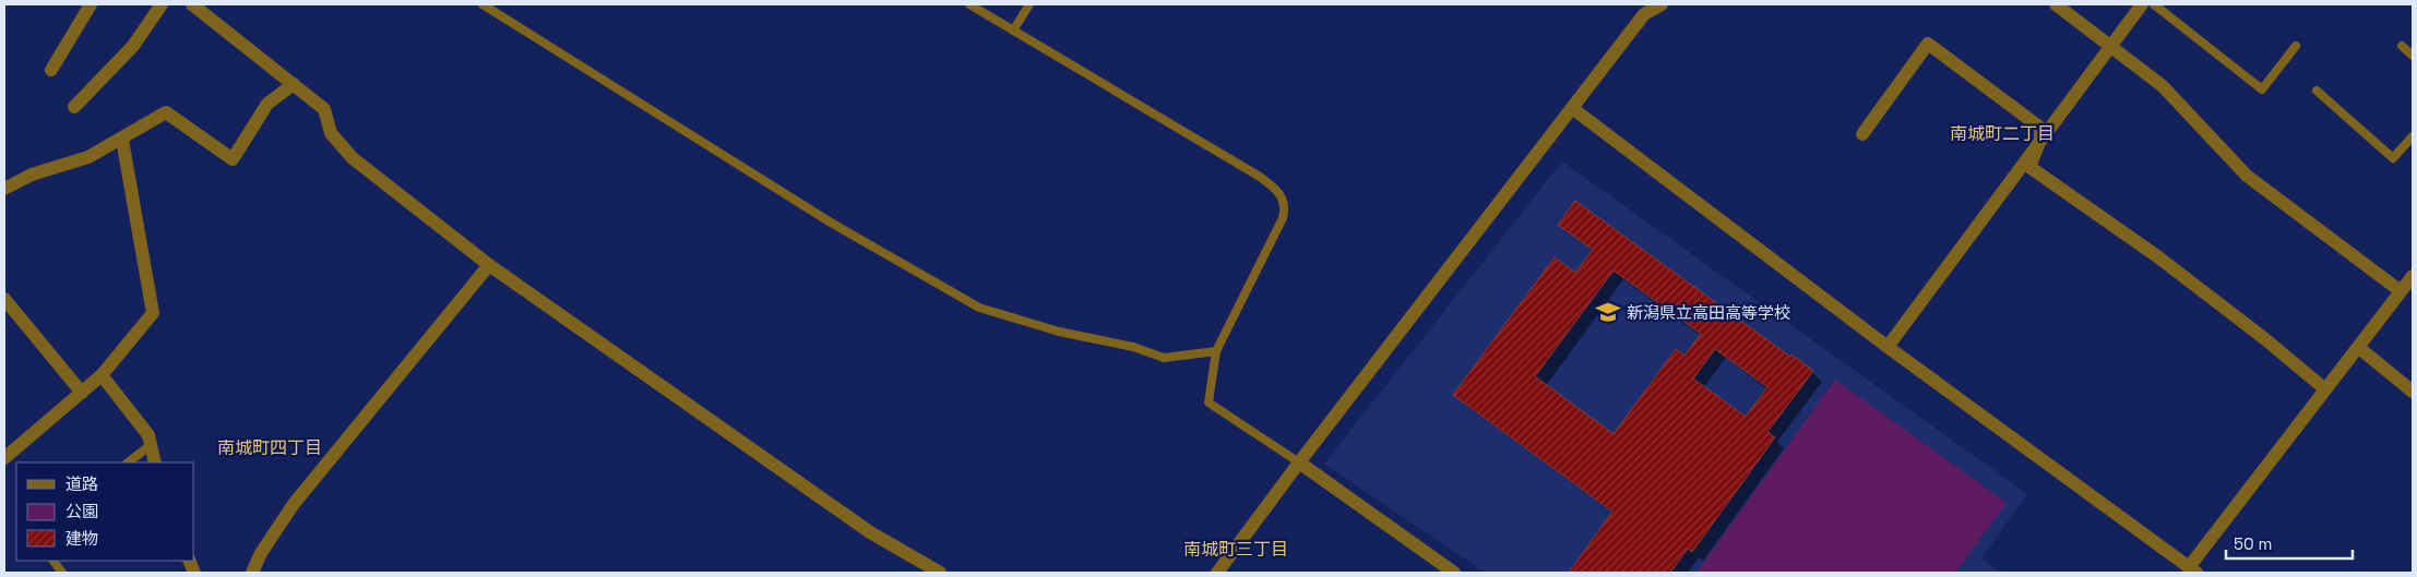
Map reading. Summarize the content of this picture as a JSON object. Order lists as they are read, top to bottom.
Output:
{
  "districts": ["南城町二丁目", "南城町四丁目", "南城町三丁目"],
  "places": {
    "school or university": ["新潟県立高田高等学校"]
  },
  "legend": ["道路", "公園", "建物"],
  "scale_bar": "50 m"
}
